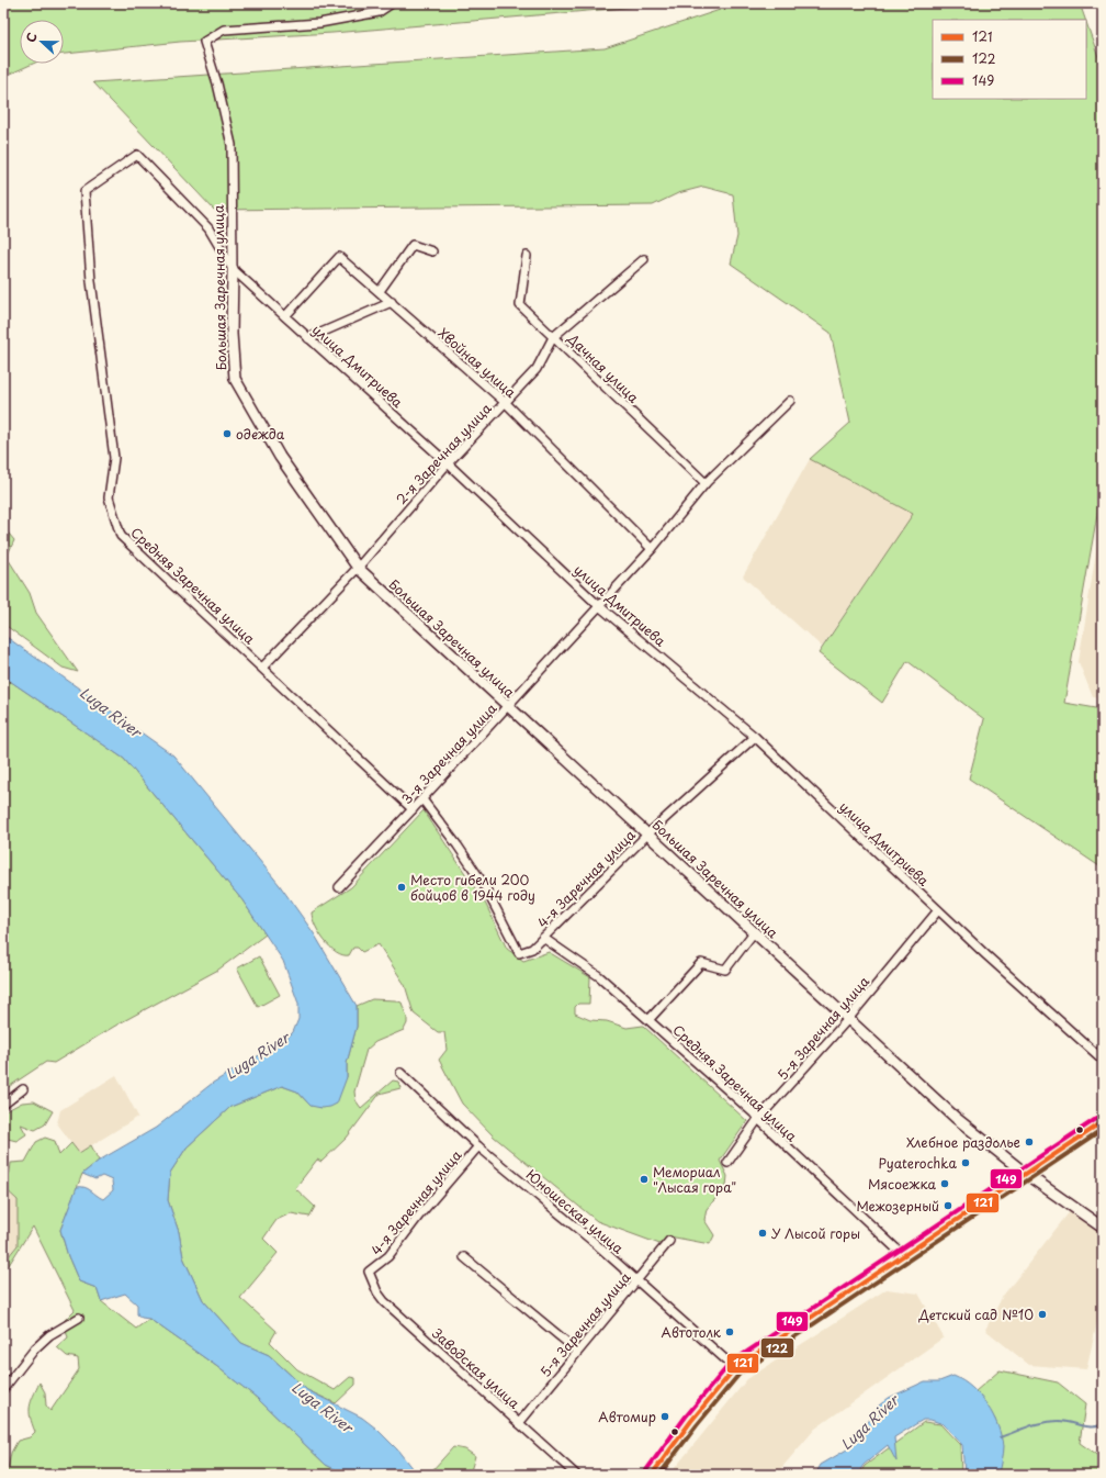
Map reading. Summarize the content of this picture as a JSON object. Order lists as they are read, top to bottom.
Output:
{
  "streets": {
    "street": [
      "Большая Заречная улица",
      "Хвойная улица",
      "улица Дмитриева",
      "Дачная улица",
      "2-я Заречная улица",
      "Средняя Заречная улица",
      "3-я Заречная улица",
      "4-я Заречная улица",
      "5-я Заречная улица",
      "Юношеская улица",
      "Заводская улица"
    ]
  },
  "crossings": [
    ["Большая Заречная улица", "улица Дмитриева"],
    ["Большая Заречная улица", "2-я Заречная улица"],
    ["Большая Заречная улица", "3-я Заречная улица"],
    ["Большая Заречная улица", "4-я Заречная улица"],
    ["Большая Заречная улица", "5-я Заречная улица"],
    ["Хвойная улица", "улица Дмитриева"],
    ["Хвойная улица", "2-я Заречная улица"],
    ["Хвойная улица", "3-я Заречная улица"],
    ["улица Дмитриева", "2-я Заречная улица"],
    ["улица Дмитриева", "Средняя Заречная улица"],
    ["улица Дмитриева", "3-я Заречная улица"],
    ["улица Дмитриева", "4-я Заречная улица"],
    ["улица Дмитриева", "5-я Заречная улица"],
    ["Дачная улица", "2-я Заречная улица"],
    ["Дачная улица", "3-я Заречная улица"],
    ["2-я Заречная улица", "Средняя Заречная улица"],
    ["Средняя Заречная улица", "3-я Заречная улица"],
    ["Средняя Заречная улица", "4-я Заречная улица"],
    ["Средняя Заречная улица", "5-я Заречная улица"],
    ["3-я Заречная улица", "4-я Заречная улица"],
    ["4-я Заречная улица", "Юношеская улица"],
    ["4-я Заречная улица", "Заводская улица"],
    ["5-я Заречная улица", "Юношеская улица"],
    ["5-я Заречная улица", "Заводская улица"]
  ],
  "water": ["Luga River"],
  "places": [
    "одежда",
    "Место гибели 200 бойцов в 1944 году",
    "Хлебное раздолье",
    "Pyaterochka",
    "Мемориал \"Лысая гора\"",
    "Мясоежка",
    "Межозерный",
    "У Лысой горы",
    "Детский сад №10",
    "Автотолк",
    "Автомир"
  ],
  "lines": ["transit line 149", "transit line 121", "transit line 122"],
  "legend": ["121", "122", "149"],
  "north": "left"
}
